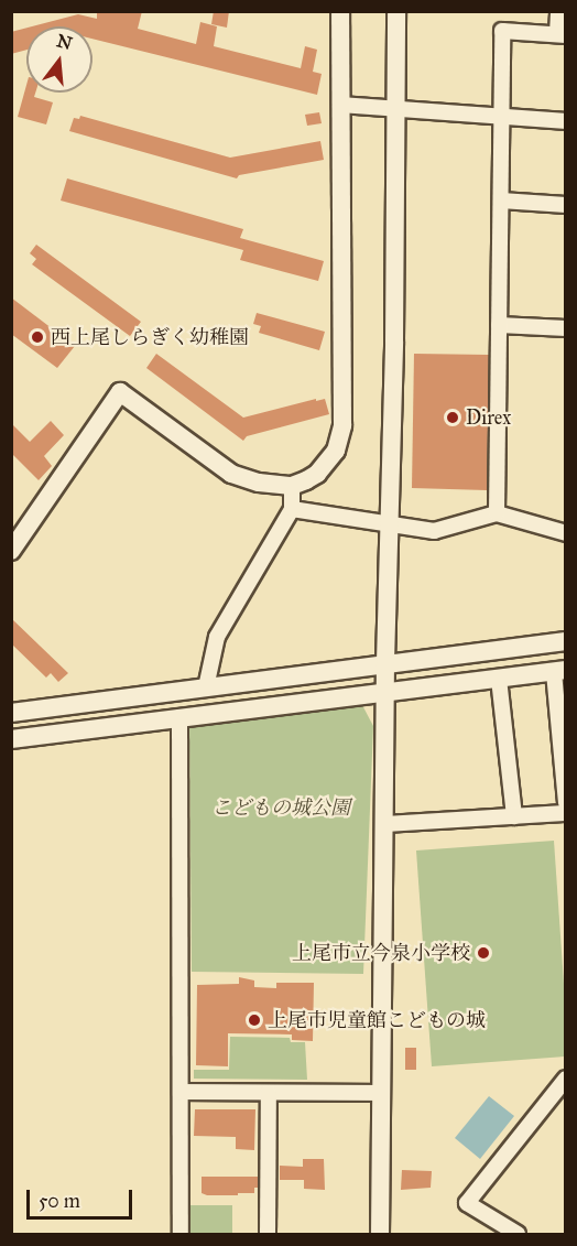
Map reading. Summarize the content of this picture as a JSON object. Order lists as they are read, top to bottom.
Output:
{
  "parks": ["こどもの城公園"],
  "places": [
    "西上尾しらぎく幼稚園",
    "Direx",
    "上尾市立今泉小学校",
    "上尾市児童館こどもの城"
  ],
  "scale_bar": "50 m",
  "north": "top"
}
